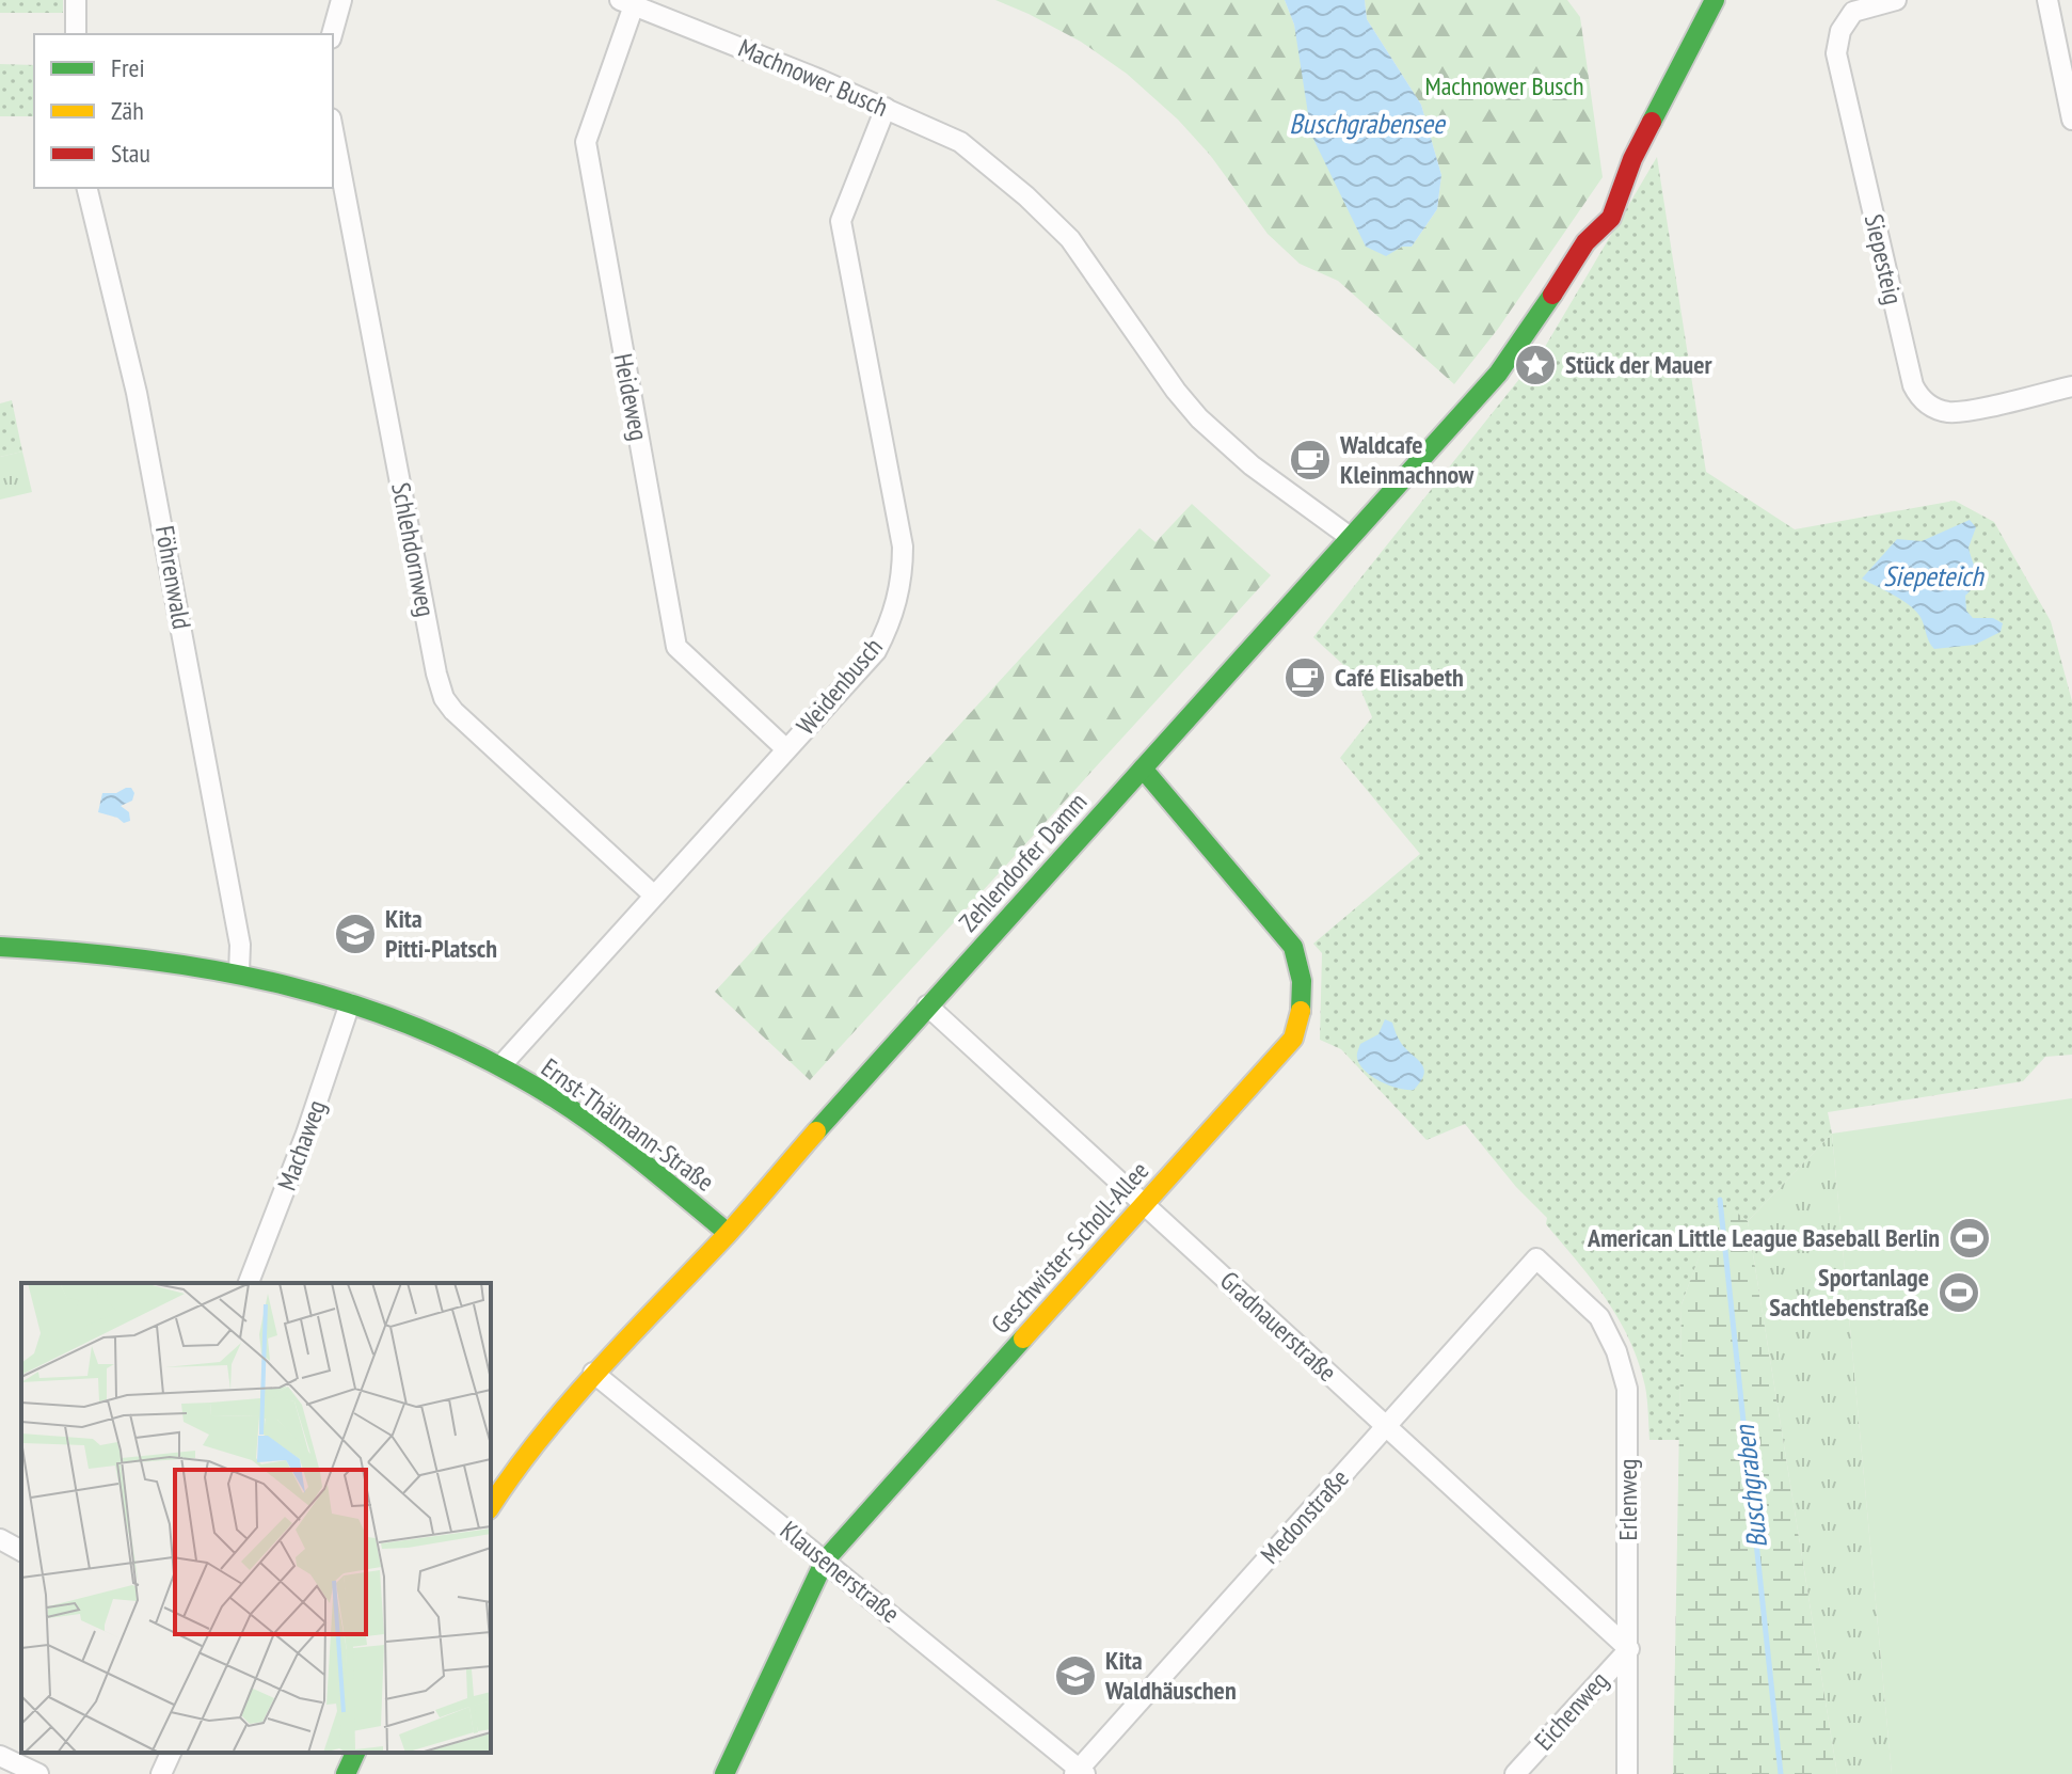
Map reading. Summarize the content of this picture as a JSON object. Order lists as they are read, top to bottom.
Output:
{
  "streets": {
    "street": [
      "Machnower Busch",
      "Siepesteig",
      "Heideweg",
      "Schlehdornweg",
      "Föhrenwald",
      "Weidenbusch",
      "Zehlendorfer Damm",
      "Ernst-Thälmann-Straße",
      "Machaweg",
      "Geschwister-Scholl-Allee",
      "Gradnauerstraße",
      "Erlenweg",
      "Medonstraße",
      "Klausenerstraße",
      "Eichenweg"
    ]
  },
  "crossings": [
    ["Machnower Busch", "Heideweg"],
    ["Machnower Busch", "Weidenbusch"],
    ["Machnower Busch", "Zehlendorfer Damm"],
    ["Heideweg", "Weidenbusch"],
    ["Schlehdornweg", "Weidenbusch"],
    ["Föhrenwald", "Ernst-Thälmann-Straße"],
    ["Weidenbusch", "Ernst-Thälmann-Straße"],
    ["Zehlendorfer Damm", "Ernst-Thälmann-Straße"],
    ["Zehlendorfer Damm", "Geschwister-Scholl-Allee"],
    ["Zehlendorfer Damm", "Gradnauerstraße"],
    ["Zehlendorfer Damm", "Klausenerstraße"],
    ["Ernst-Thälmann-Straße", "Machaweg"],
    ["Geschwister-Scholl-Allee", "Gradnauerstraße"],
    ["Geschwister-Scholl-Allee", "Klausenerstraße"],
    ["Gradnauerstraße", "Erlenweg"],
    ["Gradnauerstraße", "Medonstraße"],
    ["Gradnauerstraße", "Eichenweg"],
    ["Erlenweg", "Medonstraße"],
    ["Erlenweg", "Eichenweg"],
    ["Medonstraße", "Klausenerstraße"]
  ],
  "water": ["Buschgrabensee", "Siepeteich", "Buschgraben"],
  "parks": ["Machnower Busch"],
  "places": {
    "place": ["Stück der Mauer"],
    "cafe": ["Waldcafe Kleinmachnow", "Café Elisabeth"],
    "school or university": ["Kita Pitti-Platsch", "Kita Waldhäuschen"],
    "sports": ["American Little League Baseball Berlin", "Sportanlage Sachtlebenstraße"]
  },
  "legend": ["Frei", "Zäh", "Stau"]
}
